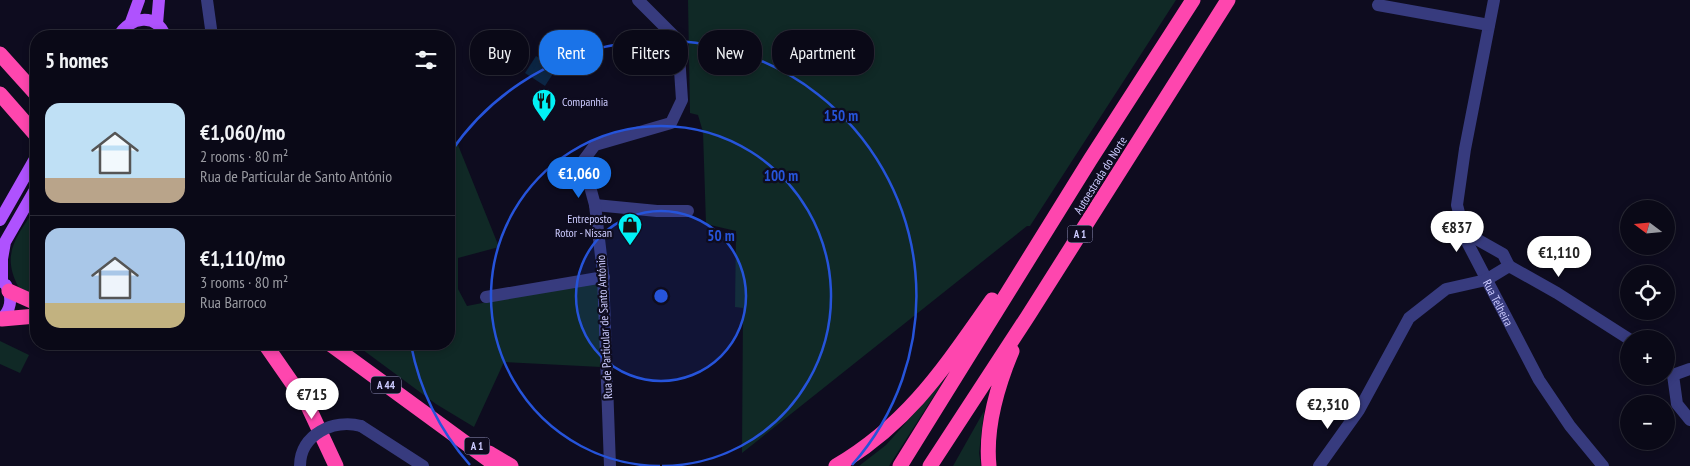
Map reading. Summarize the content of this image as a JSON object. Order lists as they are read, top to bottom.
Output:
{
  "streets": {
    "highway": ["Autoestrada do Norte", "A 1", "A 44"],
    "street": ["Rua Telheira", "Rua de Particular de Santo António"]
  },
  "crossings": [
    ["Autoestrada do Norte", "A 1"],
    ["A 1", "A 44"]
  ],
  "places": {
    "restaurant": ["Companhia"],
    "shop": ["Entreposto Rotor - Nissan"]
  },
  "north": "left",
  "page": {
    "chip": [
      "Buy",
      "Rent",
      "Filters",
      "New",
      "Apartment"
    ],
    "heading": "5 homes",
    "list": [
      {
        "name": "€1,060/mo",
        "note": "2 rooms · 80 m² · Rua de Particular de Santo António"
      },
      {
        "name": "€1,110/mo",
        "note": "3 rooms · 80 m² · Rua Barroco"
      }
    ],
    "price": [
      "€1,060",
      "€837",
      "€1,110",
      "€715",
      "€2,310"
    ],
    "map_buttons": ["+", "−"]
  },
  "rings": ["150 m", "100 m", "50 m"]
}
